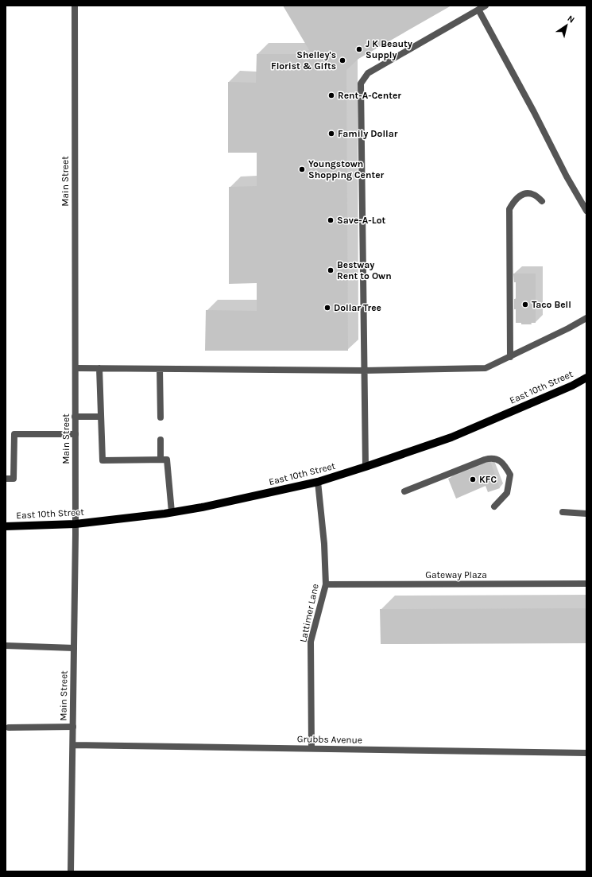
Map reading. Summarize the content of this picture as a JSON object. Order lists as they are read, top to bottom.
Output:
{
  "streets": {
    "main road": ["East 10th Street"],
    "street": [
      "Main Street",
      "Gateway Plaza",
      "Lattimer Lane",
      "Grubbs Avenue"
    ]
  },
  "crossings": [
    ["Main Street", "East 10th Street"],
    ["Main Street", "Grubbs Avenue"],
    ["East 10th Street", "Lattimer Lane"],
    ["Gateway Plaza", "Lattimer Lane"],
    ["Lattimer Lane", "Grubbs Avenue"]
  ],
  "places": [
    "J K Beauty Supply",
    "Shelley's Florist & Gifts",
    "Rent-A-Center",
    "Family Dollar",
    "Youngstown Shopping Center",
    "Save-A-Lot",
    "Bestway Rent to Own",
    "Taco Bell",
    "Dollar Tree",
    "KFC"
  ],
  "north": "top right"
}
